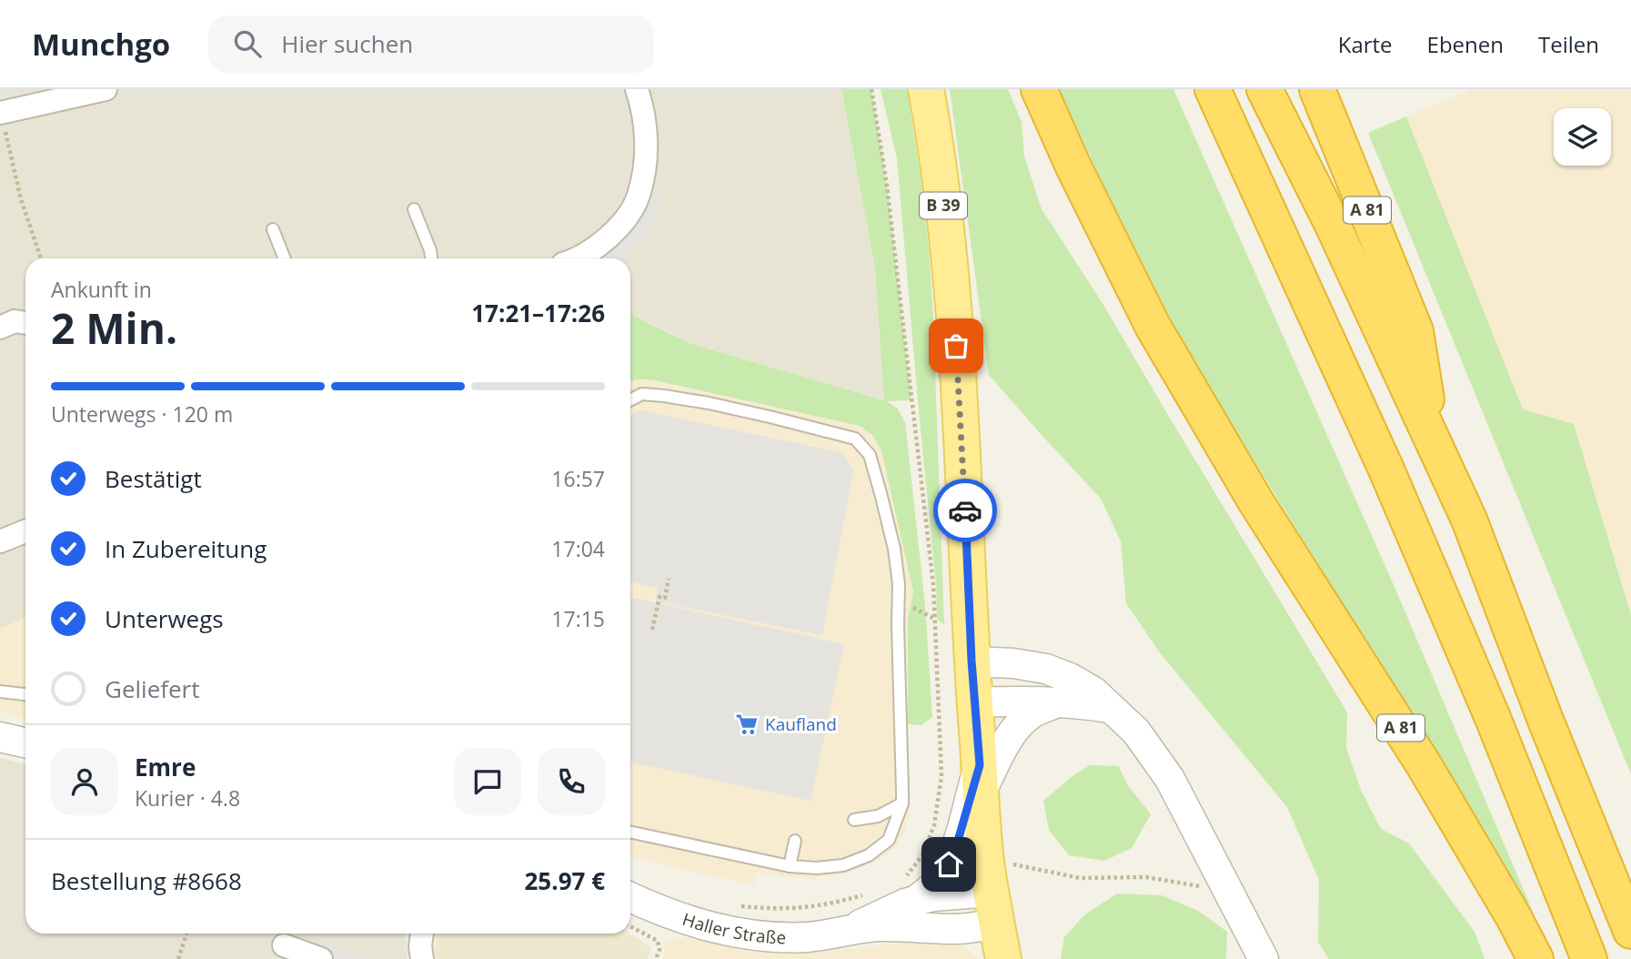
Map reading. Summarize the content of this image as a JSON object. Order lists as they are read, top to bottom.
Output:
{
  "streets": {
    "highway": ["A 81"],
    "main road": ["B 39"],
    "street": ["Haller Straße"]
  },
  "crossings": [
    ["B 39", "Haller Straße"]
  ],
  "places": {
    "supermarket": ["Kaufland"]
  },
  "page": {
    "header": "Munchgo",
    "search": "Hier suchen",
    "nav": ["Karte", "Ebenen", "Teilen"],
    "heading": ["2 Min.", "Ankunft in", "17:21–17:26"],
    "panel": [
      "Emre",
      "Kurier · 4.8",
      "Bestellung #8668",
      "25.97 €"
    ],
    "bar": "Unterwegs · 120 m",
    "list": [
      ["Bestätigt", "16:57"],
      ["In Zubereitung", "17:04"],
      ["Unterwegs", "17:15"],
      "Geliefert"
    ]
  }
}
